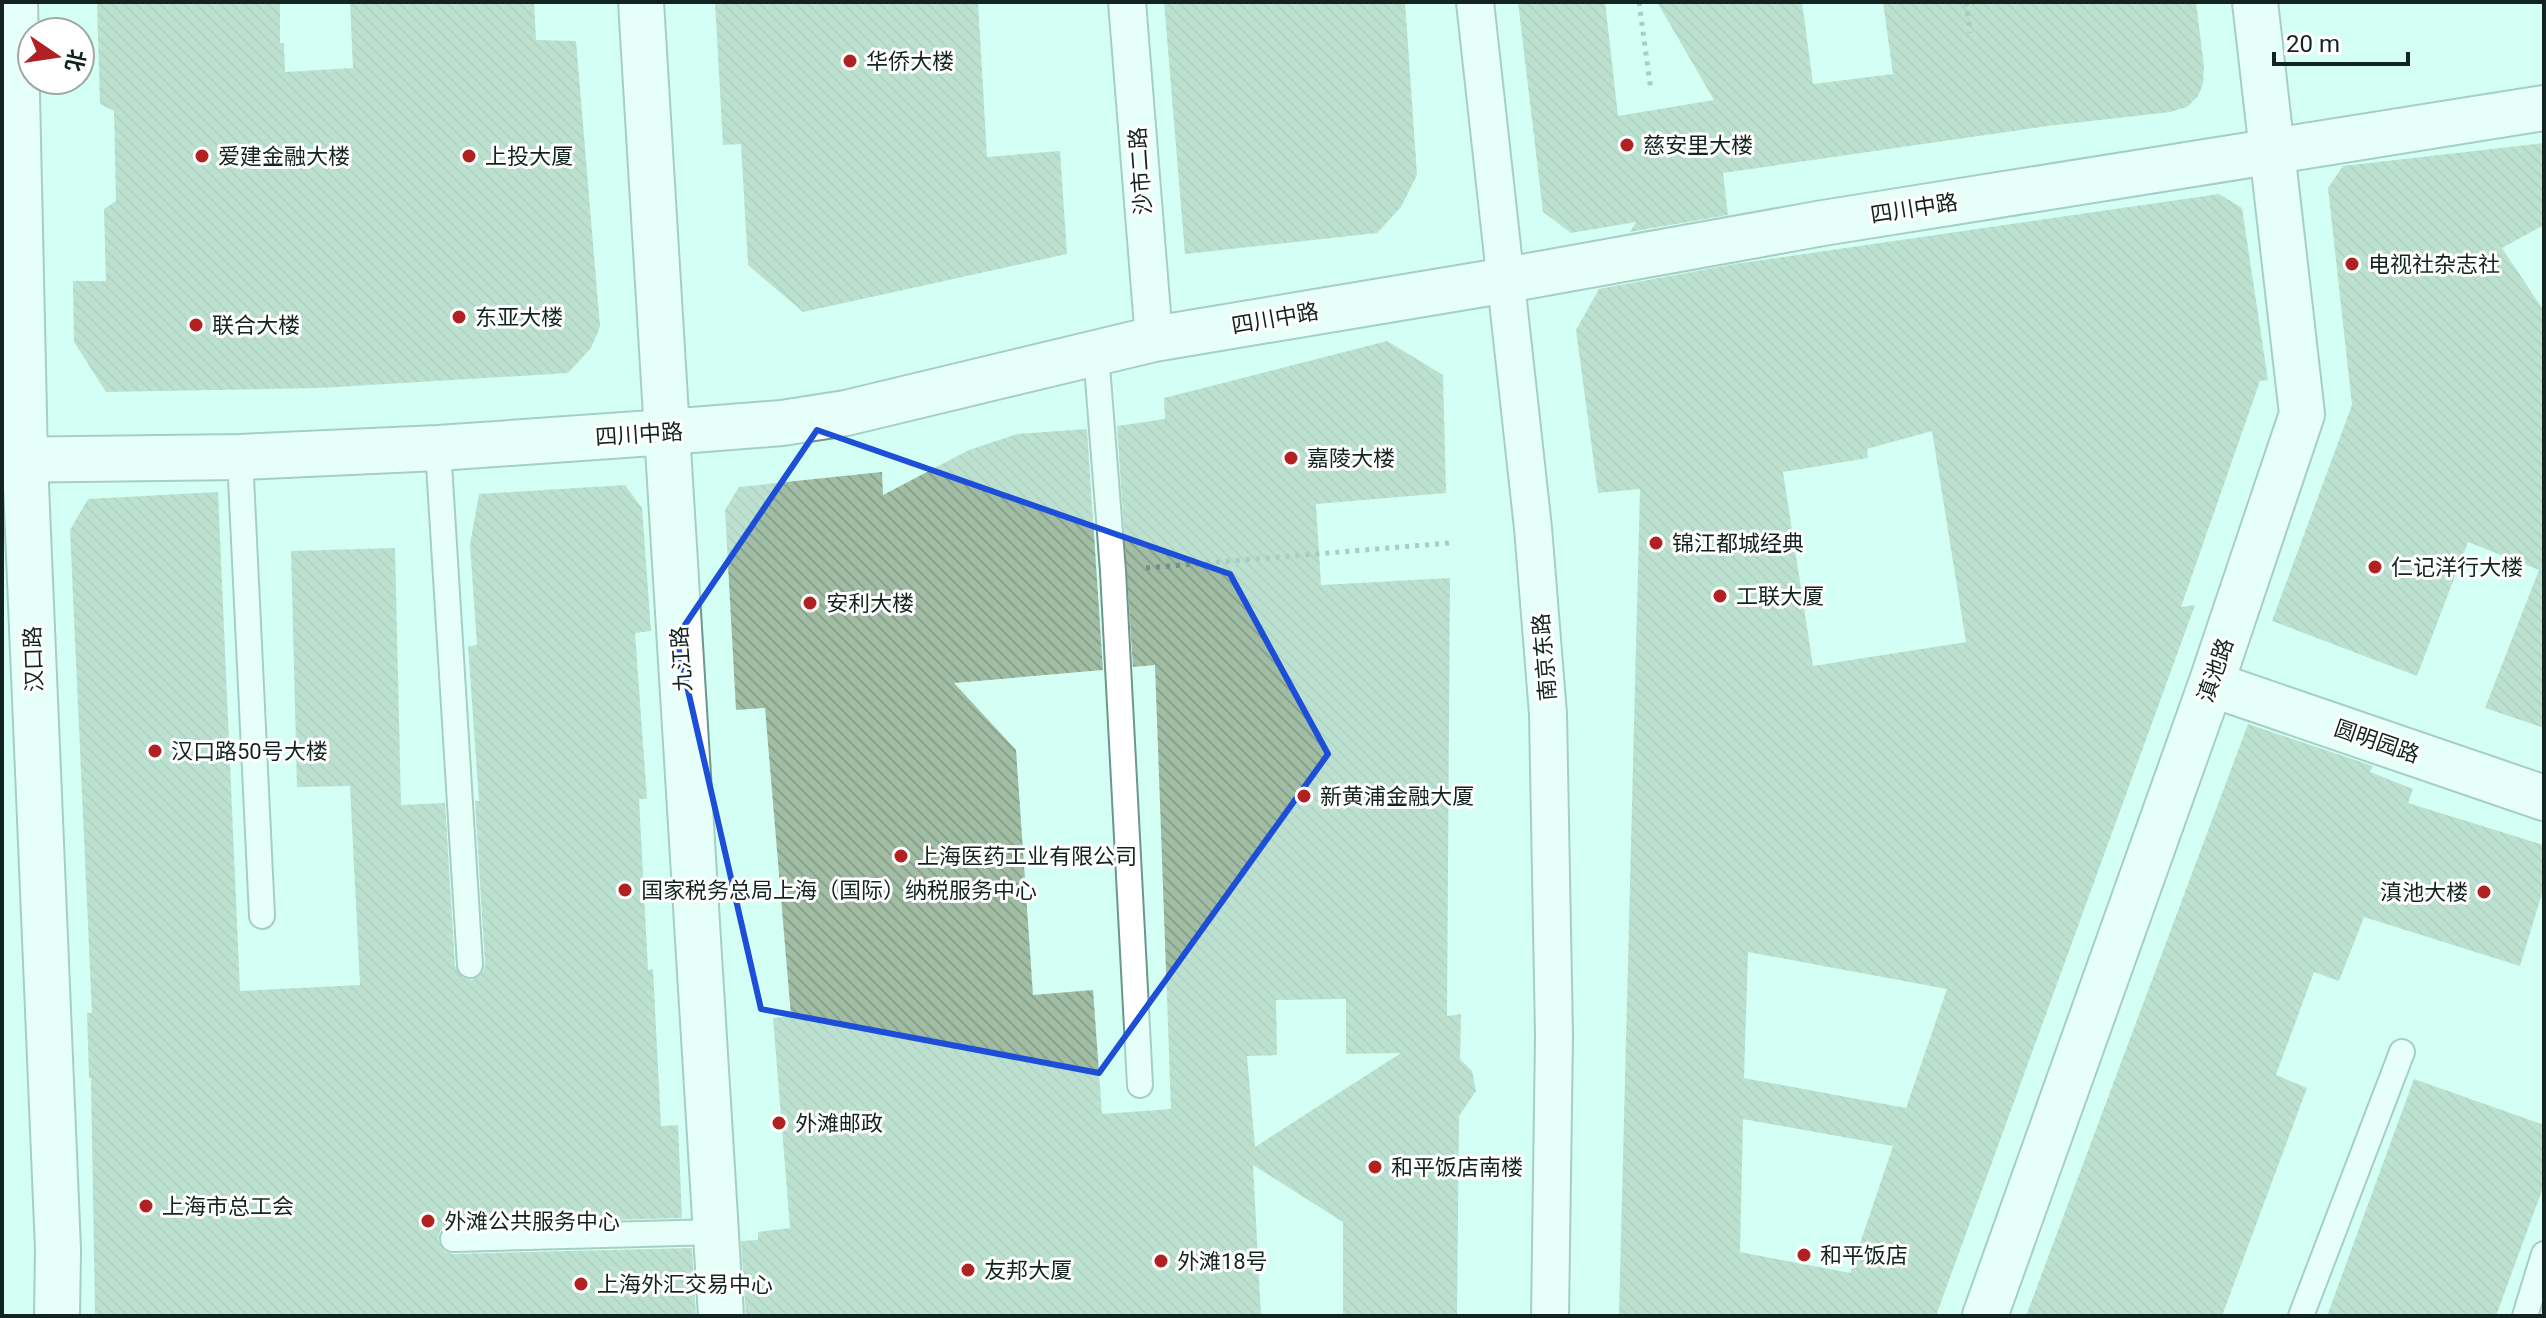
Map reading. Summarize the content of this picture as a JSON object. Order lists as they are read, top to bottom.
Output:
{
  "streets": {
    "street": [
      "沙市二路",
      "四川中路",
      "南京东路",
      "汉口路",
      "九江路",
      "滇池路",
      "圆明园路"
    ]
  },
  "crossings": [
    ["沙市二路", "四川中路"],
    ["四川中路", "南京东路"],
    ["四川中路", "汉口路"],
    ["四川中路", "九江路"],
    ["四川中路", "滇池路"],
    ["滇池路", "圆明园路"]
  ],
  "places": [
    "华侨大楼",
    "慈安里大楼",
    "爱建金融大楼",
    "上投大厦",
    "电视社杂志社",
    "东亚大楼",
    "联合大楼",
    "嘉陵大楼",
    "锦江都城经典",
    "仁记洋行大楼",
    "工联大厦",
    "安利大楼",
    "汉口路50号大楼",
    "新黄浦金融大厦",
    "上海医药工业有限公司",
    "国家税务总局上海（国际）纳税服务中心",
    "滇池大楼",
    "外滩邮政",
    "和平饭店南楼",
    "上海市总工会",
    "外滩公共服务中心",
    "和平饭店",
    "外滩18号",
    "友邦大厦",
    "上海外汇交易中心"
  ],
  "scale_bar": "20 m",
  "north": "right"
}
